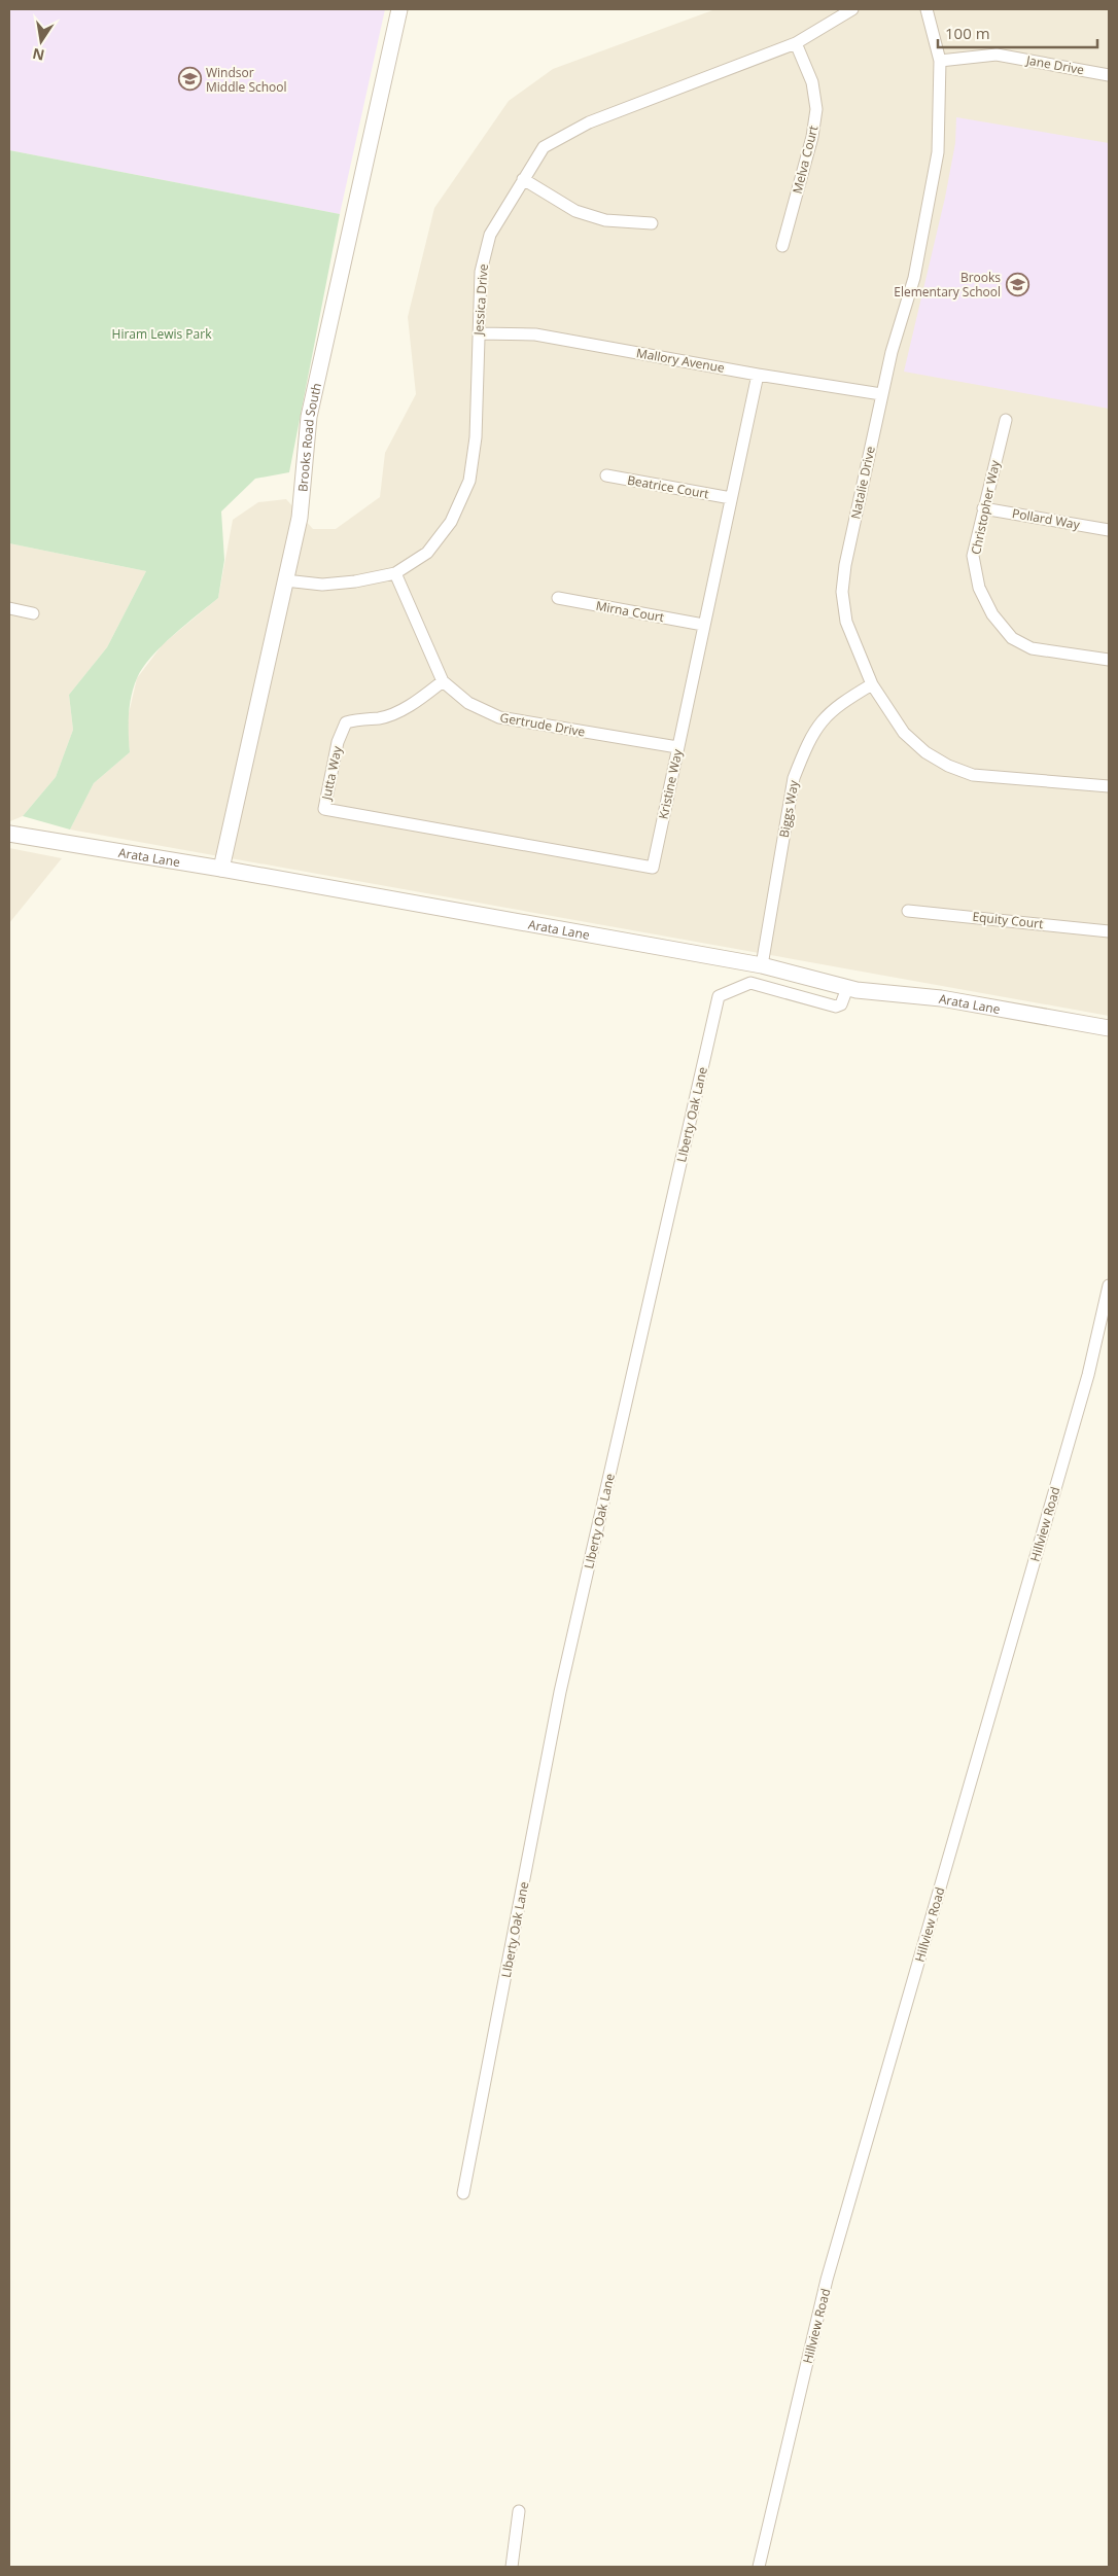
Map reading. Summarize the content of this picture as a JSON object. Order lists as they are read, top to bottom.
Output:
{
  "streets": {
    "street": [
      "Jane Drive",
      "Melva Court",
      "Jessica Drive",
      "Mallory Avenue",
      "Brooks Road South",
      "Natalie Drive",
      "Beatrice Court",
      "Christopher Way",
      "Pollard Way",
      "Mirna Court",
      "Gertrude Drive",
      "Jutta Way",
      "Kristine Way",
      "Biggs Way",
      "Arata Lane",
      "Equity Court",
      "LIberty Oak Lane",
      "Hillview Road"
    ]
  },
  "crossings": [
    ["Jane Drive", "Natalie Drive"],
    ["Melva Court", "Jessica Drive"],
    ["Jessica Drive", "Mallory Avenue"],
    ["Jessica Drive", "Brooks Road South"],
    ["Jessica Drive", "Gertrude Drive"],
    ["Mallory Avenue", "Natalie Drive"],
    ["Mallory Avenue", "Kristine Way"],
    ["Brooks Road South", "Arata Lane"],
    ["Natalie Drive", "Biggs Way"],
    ["Beatrice Court", "Kristine Way"],
    ["Christopher Way", "Pollard Way"],
    ["Mirna Court", "Kristine Way"],
    ["Gertrude Drive", "Jutta Way"],
    ["Gertrude Drive", "Kristine Way"],
    ["Jutta Way", "Kristine Way"],
    ["Biggs Way", "Arata Lane"],
    ["Arata Lane", "LIberty Oak Lane"]
  ],
  "parks": ["Hiram Lewis Park"],
  "places": {
    "school or university": ["Windsor Middle School", "Brooks Elementary School"]
  },
  "scale_bar": "100 m",
  "north": "bottom"
}
